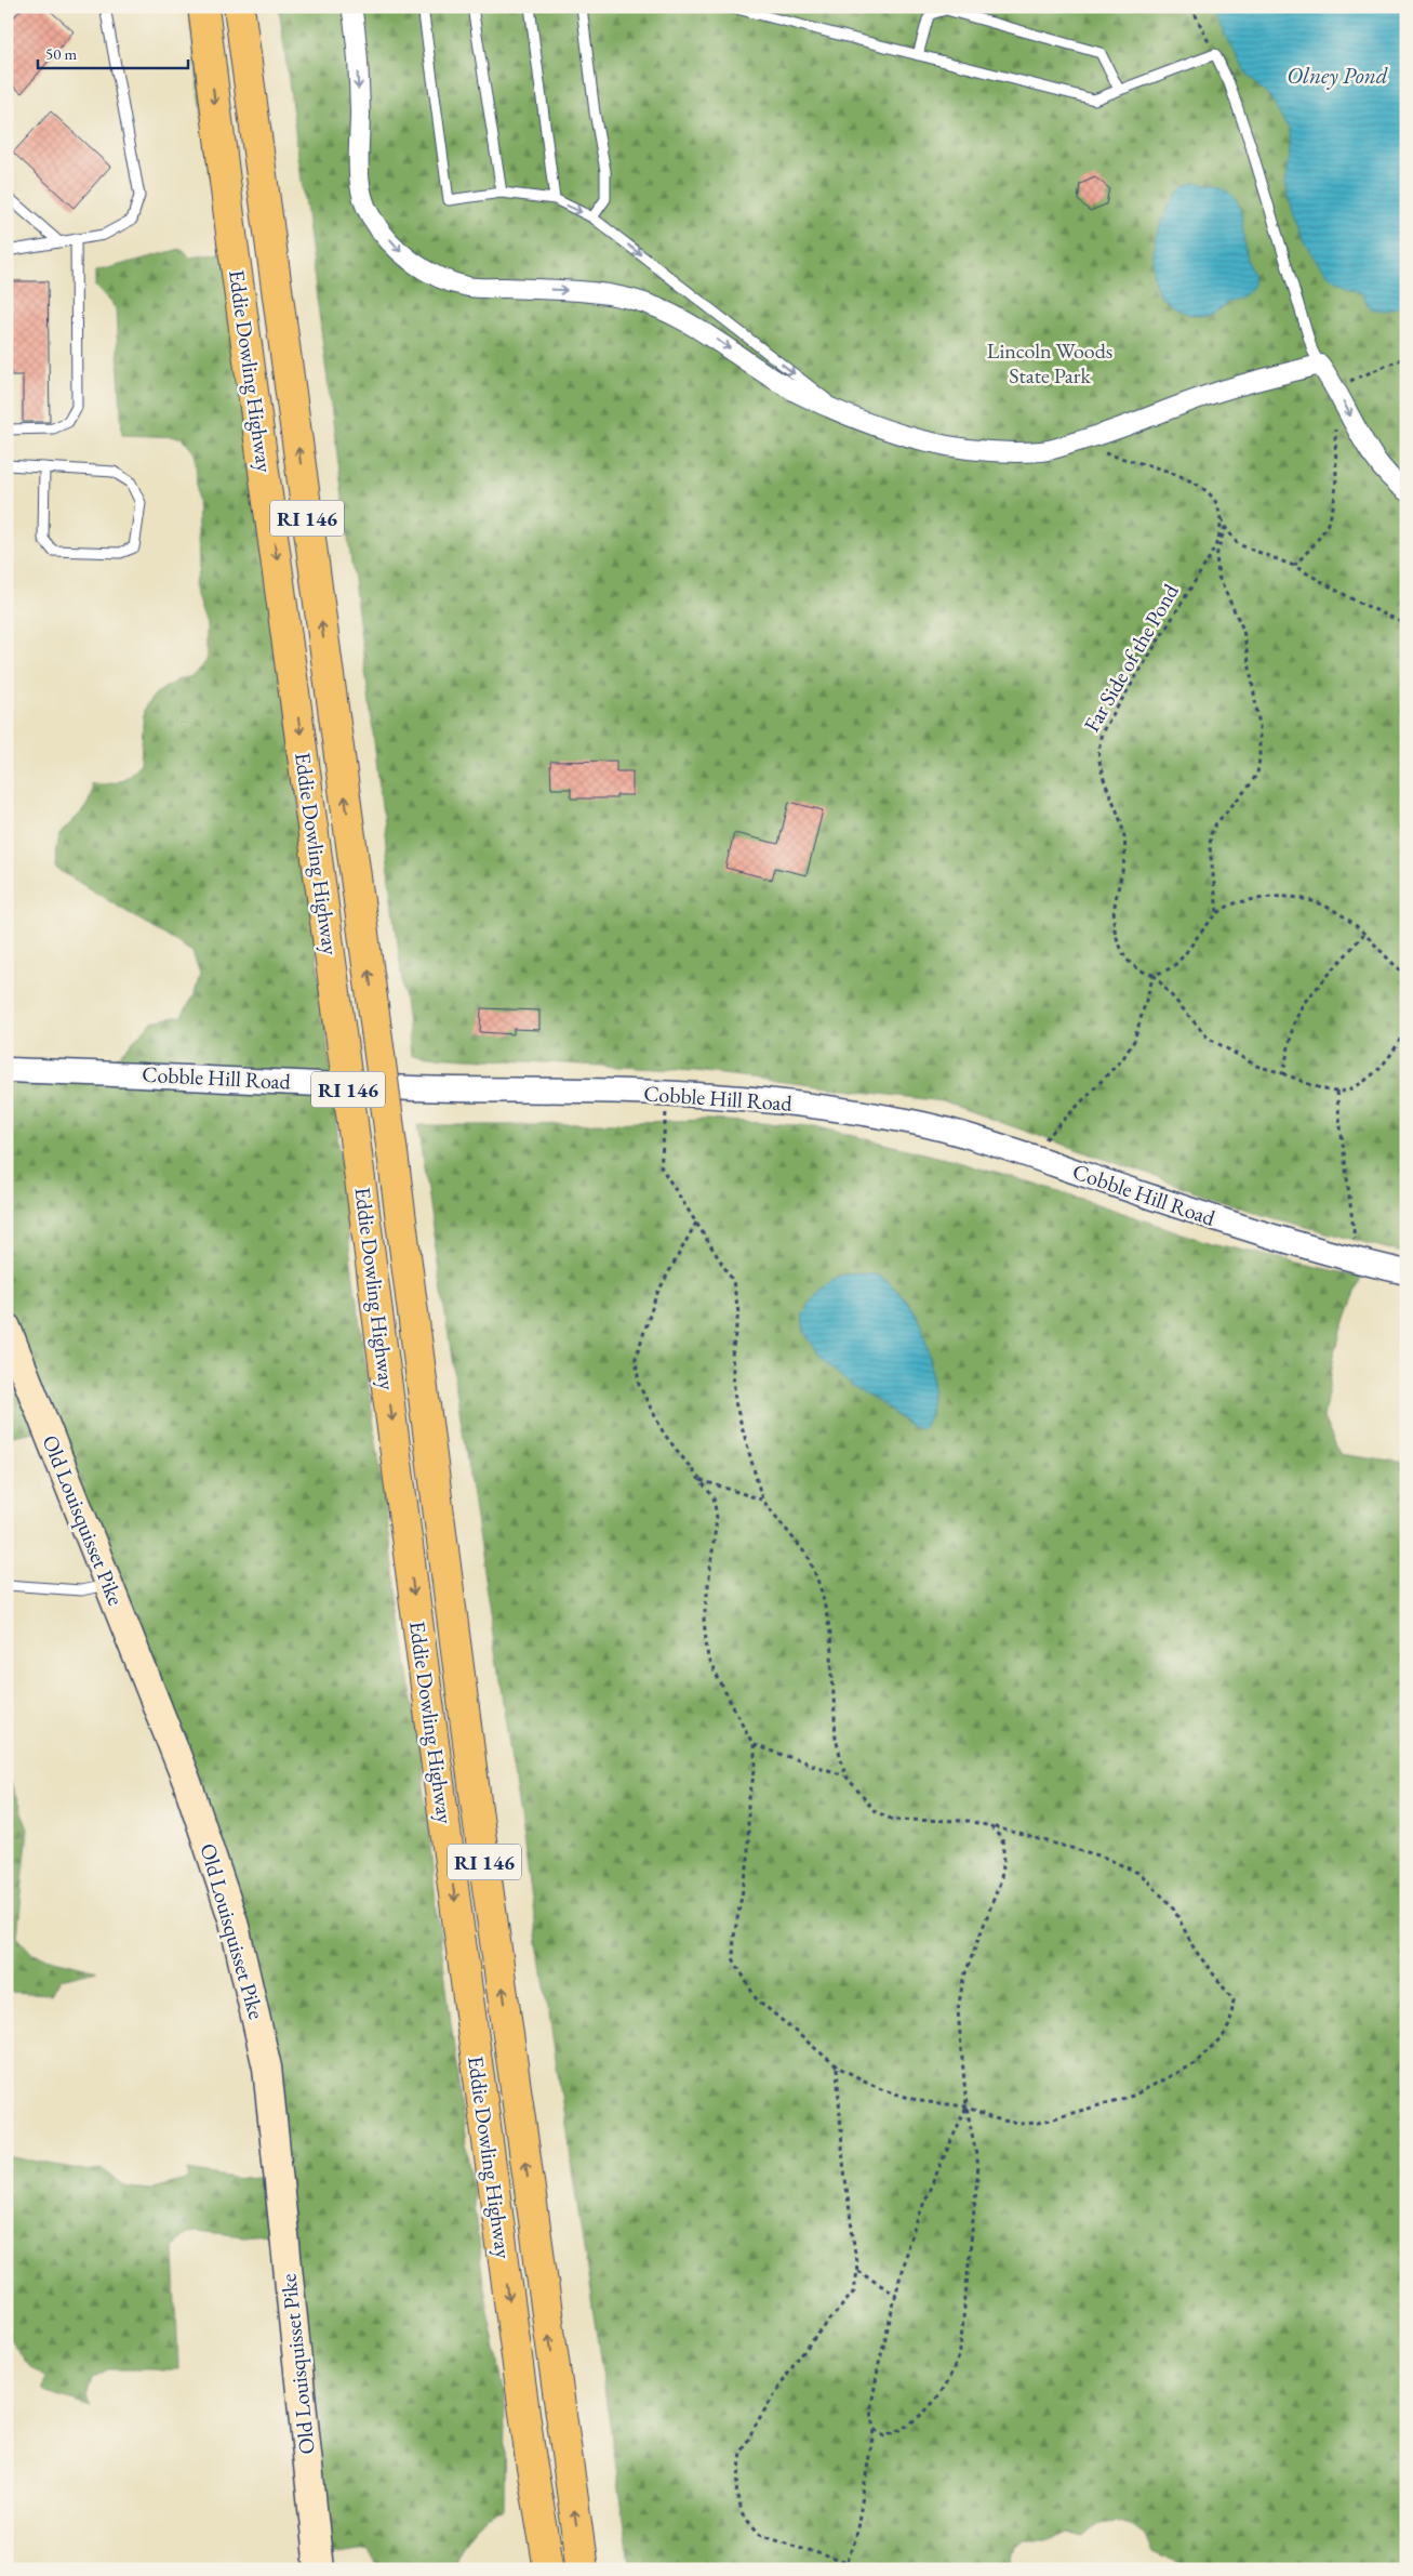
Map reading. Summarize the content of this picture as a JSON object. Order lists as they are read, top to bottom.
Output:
{
  "streets": {
    "highway": ["Eddie Dowling Highway", "RI 146"],
    "main road": ["Old Louisquisset Pike"],
    "street": ["Cobble Hill Road"],
    "path": ["Far Side of the Pond"]
  },
  "water": ["Olney Pond"],
  "parks": ["Lincoln Woods State Park"],
  "scale_bar": "50 m"
}
